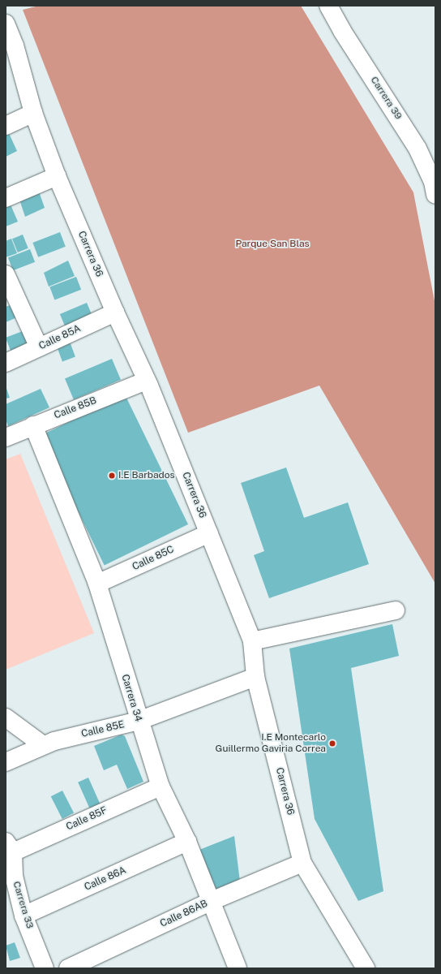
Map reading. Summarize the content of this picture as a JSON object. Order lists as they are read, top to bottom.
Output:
{
  "streets": {
    "street": [
      "Carrera 39",
      "Carrera 36",
      "Calle 85A",
      "Calle 85B",
      "Calle 85C",
      "Carrera 34",
      "Calle 85E",
      "Calle 85F",
      "Calle 86A",
      "Carrera 33",
      "Calle 86AB"
    ]
  },
  "crossings": [
    ["Carrera 36", "Calle 85A"],
    ["Carrera 36", "Calle 85B"],
    ["Carrera 36", "Calle 85C"],
    ["Carrera 36", "Calle 85E"],
    ["Carrera 36", "Calle 86AB"],
    ["Calle 85B", "Carrera 34"],
    ["Calle 85C", "Carrera 34"],
    ["Carrera 34", "Calle 85E"],
    ["Carrera 34", "Calle 85F"],
    ["Carrera 34", "Calle 86A"],
    ["Carrera 34", "Calle 86AB"],
    ["Calle 85F", "Carrera 33"],
    ["Calle 86A", "Carrera 33"]
  ],
  "parks": ["Parque San Blas"],
  "places": ["I.E Barbados", "I.E Montecarlo Guillermo Gaviria Correa"]
}
